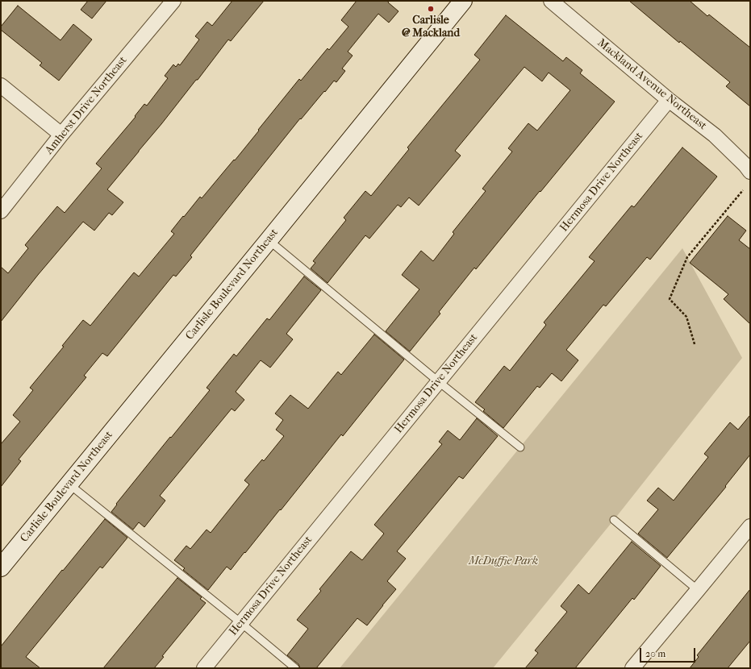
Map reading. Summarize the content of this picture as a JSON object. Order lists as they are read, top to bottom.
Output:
{
  "streets": {
    "main road": ["Carlisle Boulevard Northeast"],
    "street": ["Mackland Avenue Northeast", "Amherst Drive Northeast", "Hermosa Drive Northeast"]
  },
  "crossings": [
    ["Mackland Avenue Northeast", "Hermosa Drive Northeast"]
  ],
  "parks": ["McDuffie Park"],
  "places": ["Carlisle @ Mackland"],
  "scale_bar": "20 m"
}
